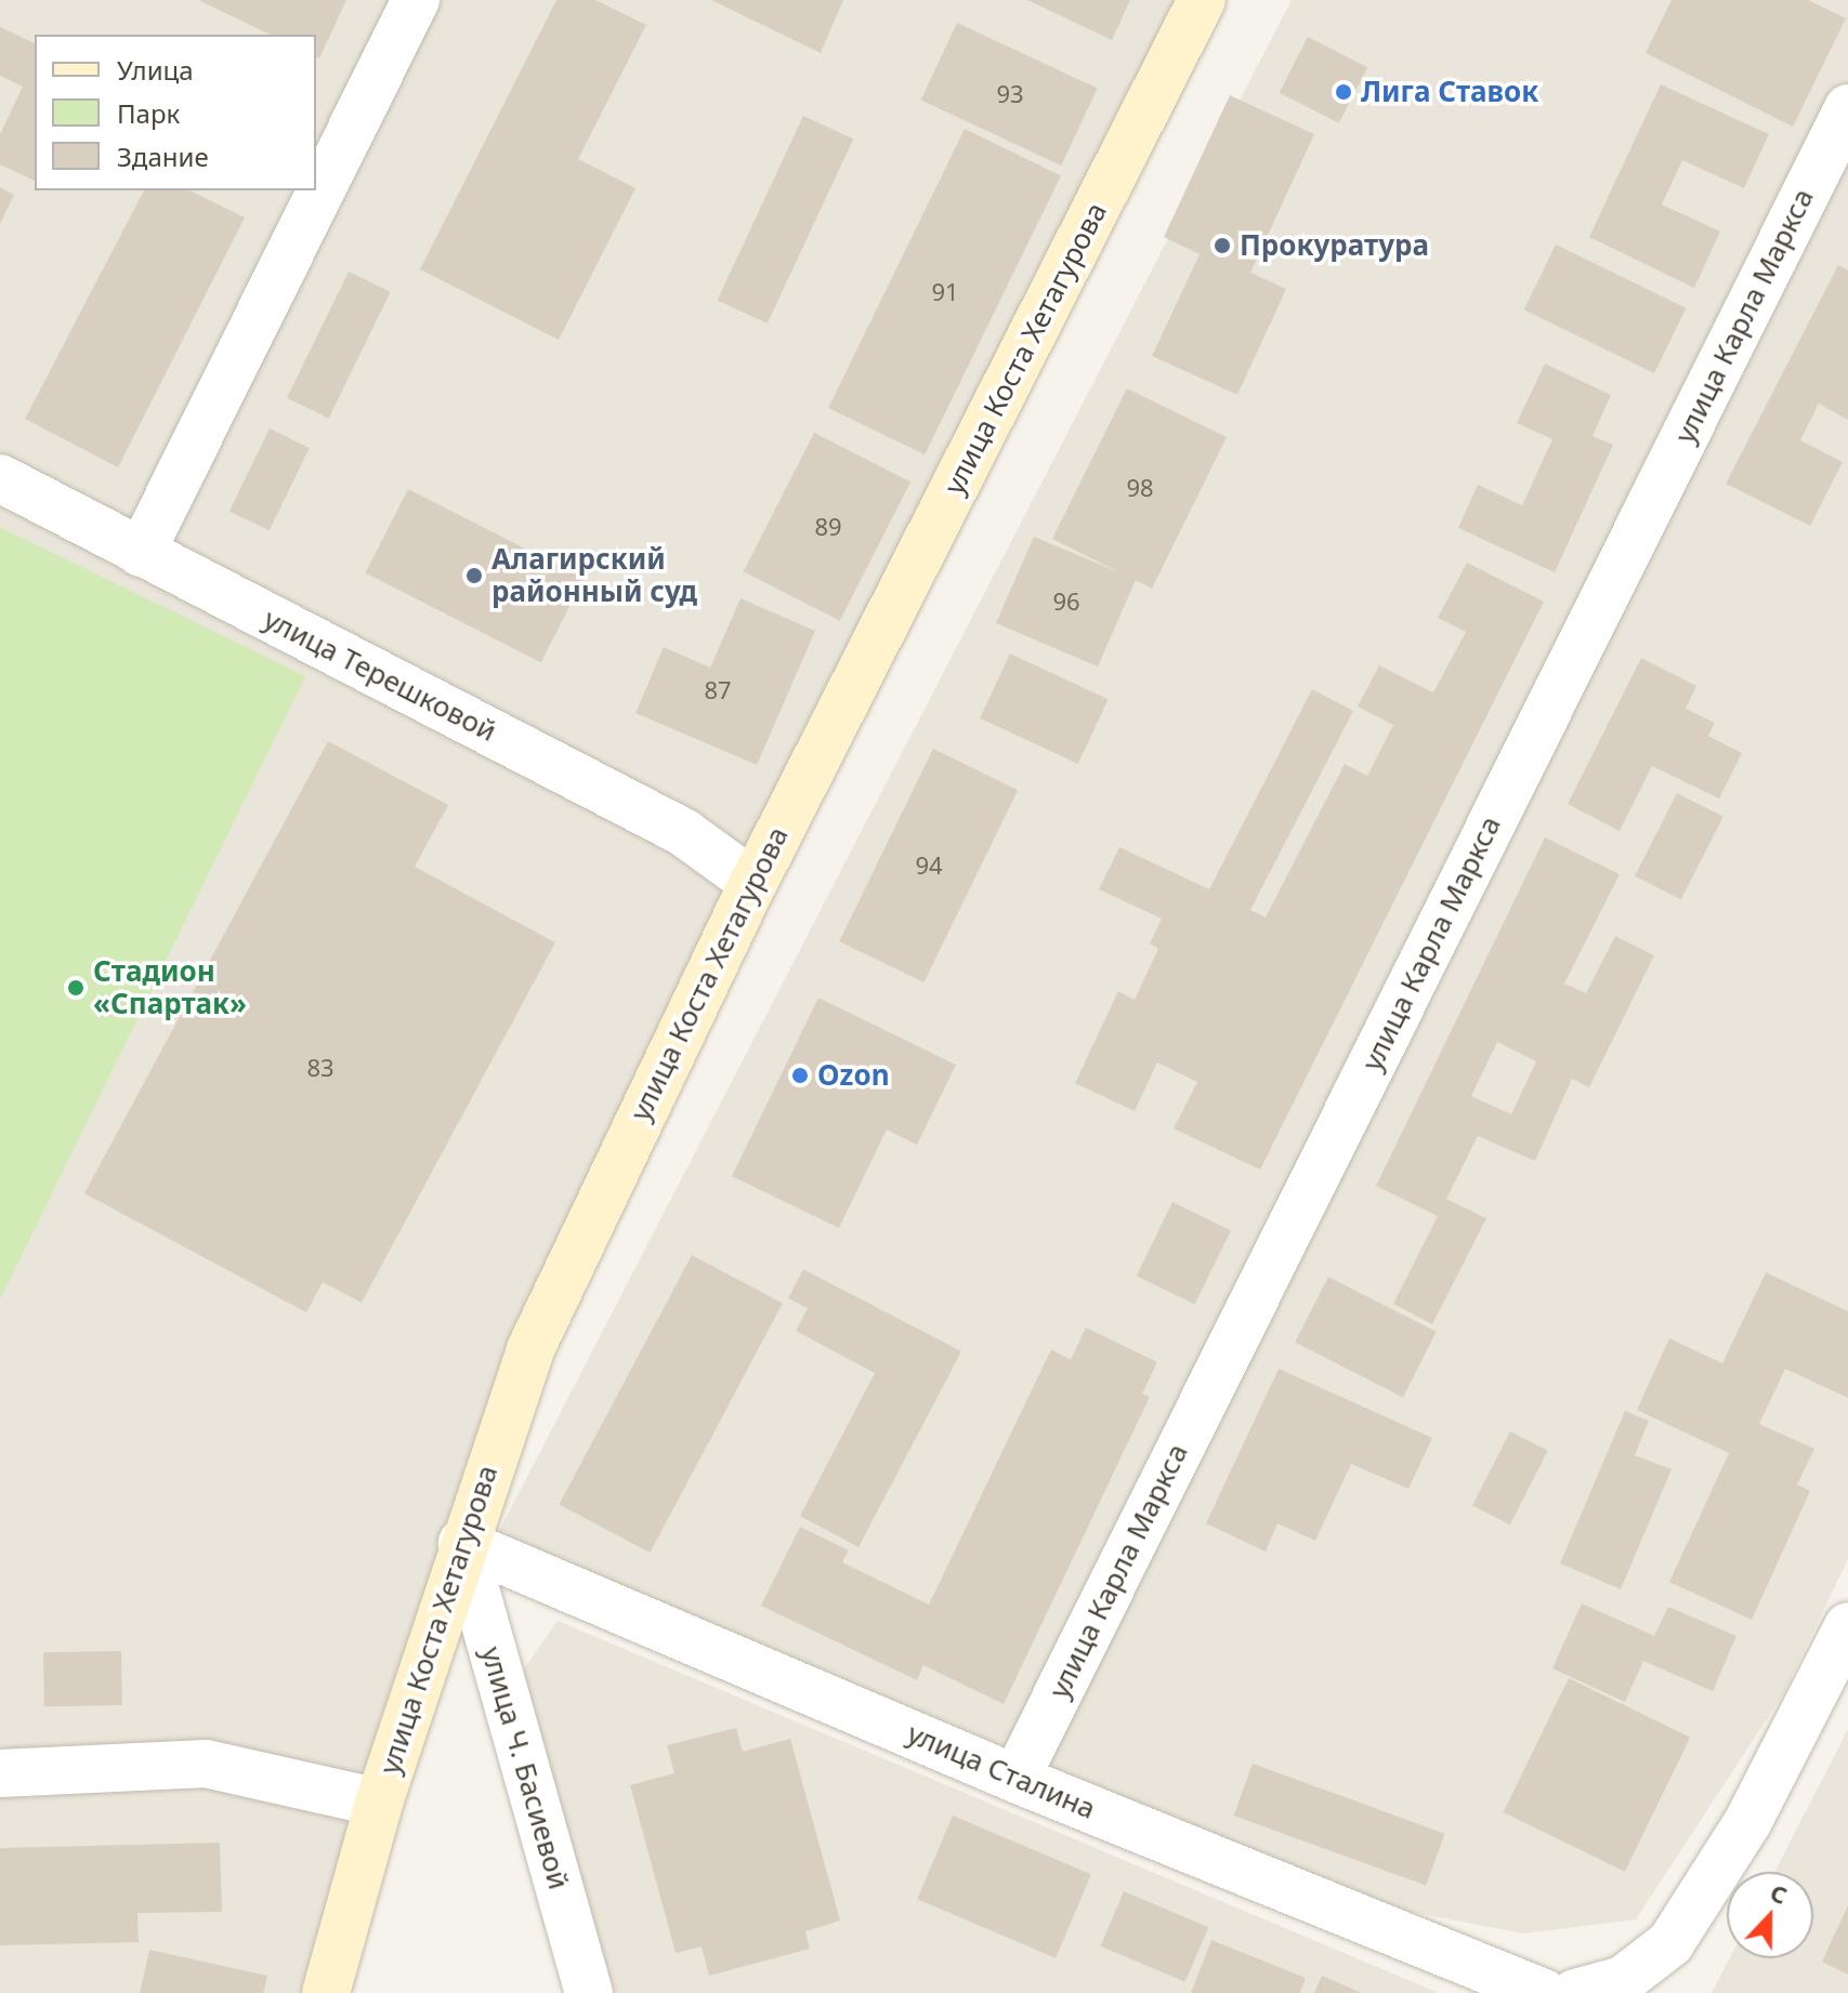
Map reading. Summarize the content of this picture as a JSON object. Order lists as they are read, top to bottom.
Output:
{
  "streets": {
    "main road": ["улица Коста Хетагурова"],
    "street": [
      "улица Карла Маркса",
      "улица Терешковой",
      "улица Ч. Басиевой",
      "улица Сталина"
    ]
  },
  "crossings": [
    ["улица Карла Маркса", "улица Сталина"],
    ["улица Коста Хетагурова", "улица Терешковой"],
    ["улица Коста Хетагурова", "улица Ч. Басиевой"],
    ["улица Коста Хетагурова", "улица Сталина"],
    ["улица Ч. Басиевой", "улица Сталина"]
  ],
  "places": [
    "Лига Ставок",
    "Прокуратура",
    "Алагирский районный суд",
    "Стадион «Спартак»",
    "Ozon"
  ],
  "house_numbers": [
    "93",
    "91",
    "98",
    "89",
    "96",
    "87",
    "94",
    "83"
  ],
  "legend": ["Улица", "Парк", "Здание"],
  "north": "top"
}
